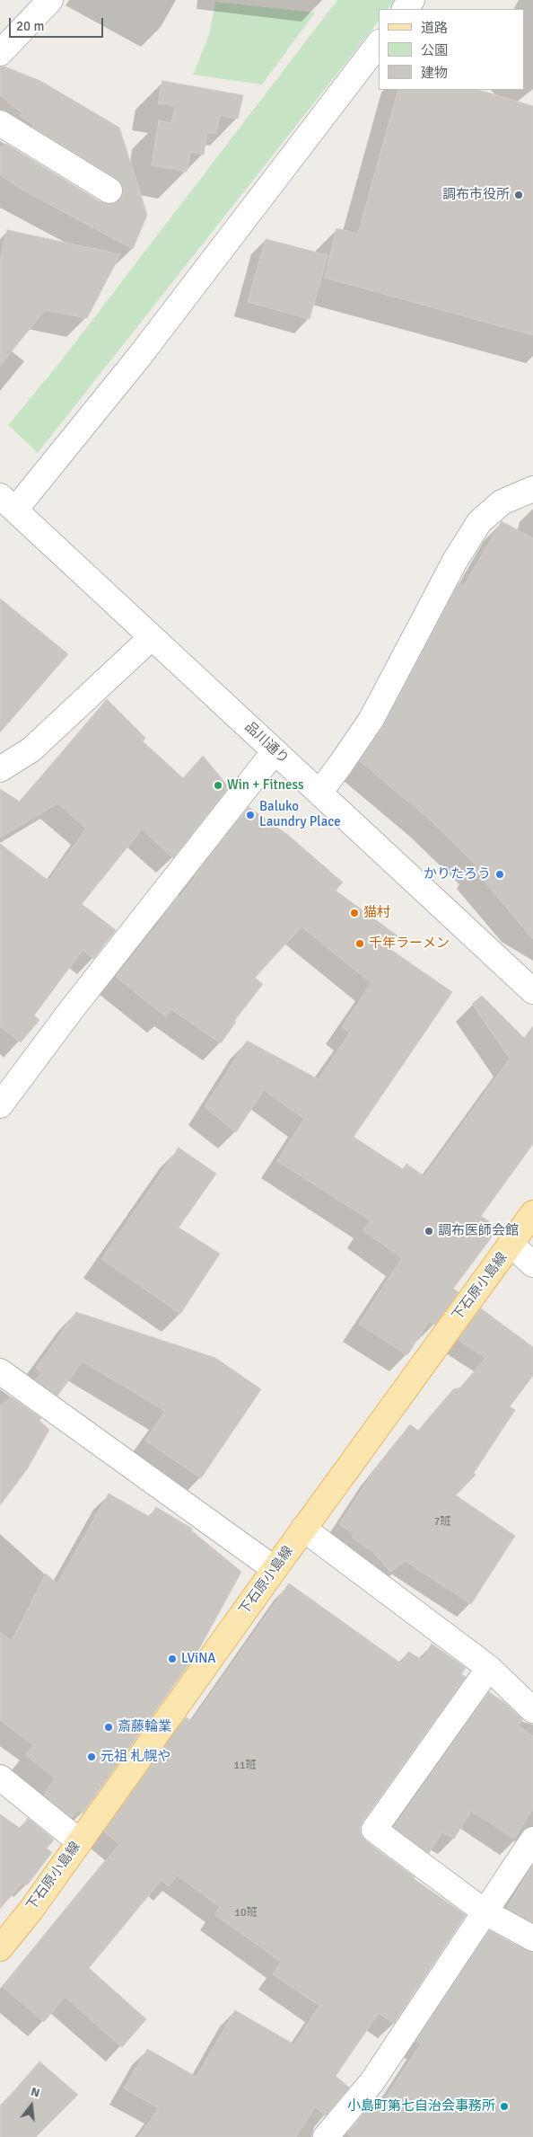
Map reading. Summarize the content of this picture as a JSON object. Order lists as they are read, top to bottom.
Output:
{
  "streets": {
    "main road": ["下石原小島線"],
    "street": ["品川通り"]
  },
  "places": [
    "調布市役所",
    "Win + Fitness",
    "Baluko Laundry Place",
    "かりたろう",
    "猫村",
    "千年ラーメン",
    "調布医師会館",
    "LViNA",
    "斎藤輪業",
    "元祖 札幌や",
    "小島町第七自治会事務所"
  ],
  "house_numbers": ["7班", "11班", "10班"],
  "legend": ["道路", "公園", "建物"],
  "scale_bar": "20 m",
  "north": "top"
}
